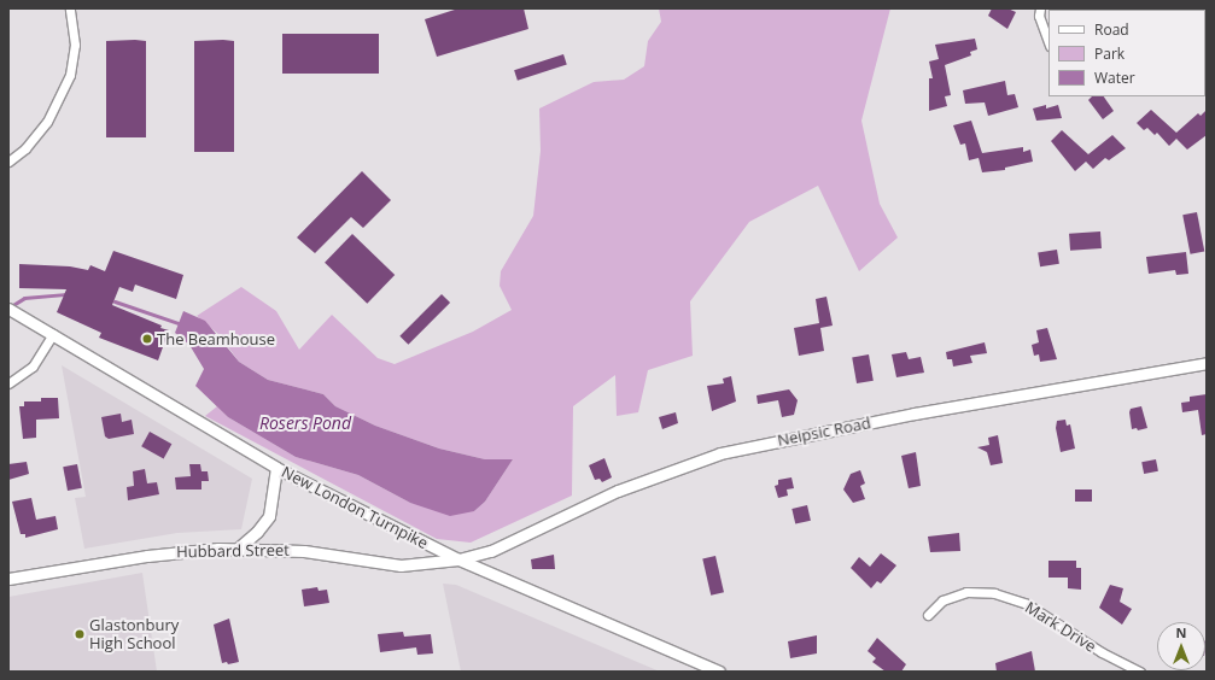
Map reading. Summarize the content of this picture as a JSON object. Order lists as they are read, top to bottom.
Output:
{
  "streets": {
    "street": [
      "Neipsic Road",
      "New London Turnpike",
      "Hubbard Street",
      "Mark Drive"
    ]
  },
  "crossings": [
    ["Neipsic Road", "New London Turnpike"],
    ["Neipsic Road", "Hubbard Street"],
    ["New London Turnpike", "Hubbard Street"]
  ],
  "water": ["Rosers Pond"],
  "places": ["The Beamhouse", "Glastonbury High School"],
  "legend": ["Road", "Park", "Water"],
  "north": "top"
}
